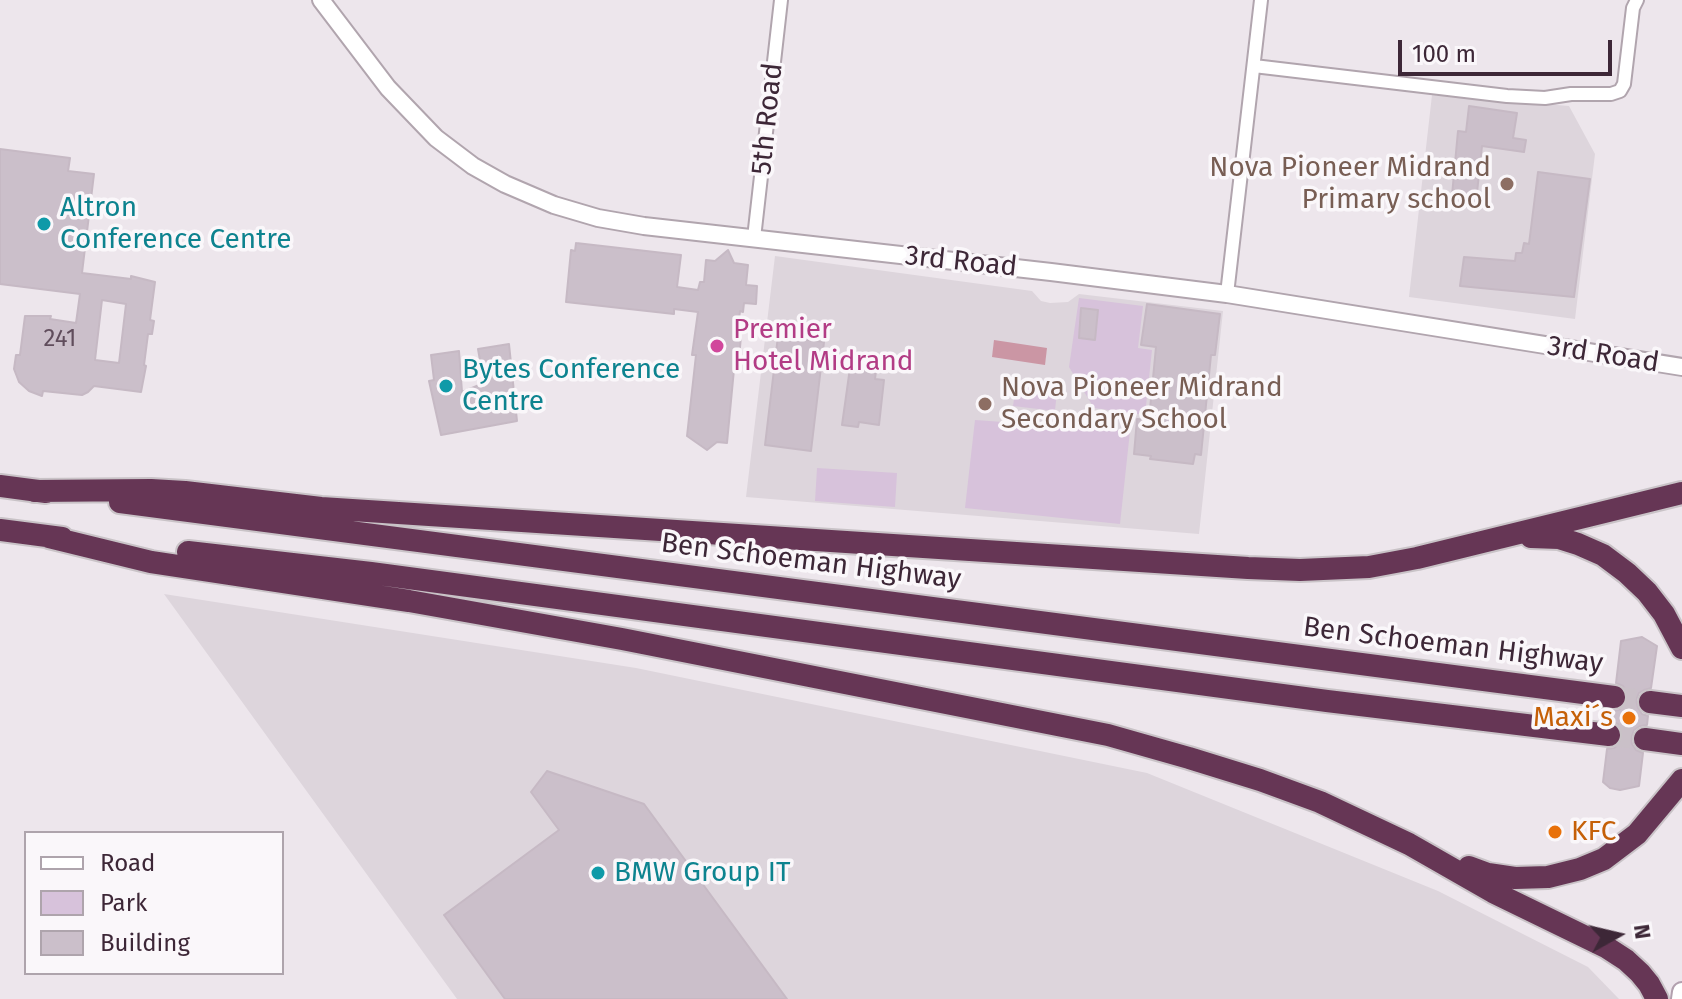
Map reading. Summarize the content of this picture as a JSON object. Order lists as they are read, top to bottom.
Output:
{
  "streets": {
    "highway": ["Ben Schoeman Highway"],
    "street": ["5th Road", "3rd Road"]
  },
  "crossings": [
    ["5th Road", "3rd Road"]
  ],
  "places": [
    "Nova Pioneer Midrand Primary school",
    "Altron Conference Centre",
    "Premier Hotel Midrand",
    "Bytes Conference Centre",
    "Nova Pioneer Midrand Secondary School",
    "Maxi´s",
    "KFC",
    "BMW Group IT"
  ],
  "house_numbers": ["241"],
  "legend": ["Road", "Park", "Building"],
  "scale_bar": "100 m",
  "north": "right"
}
